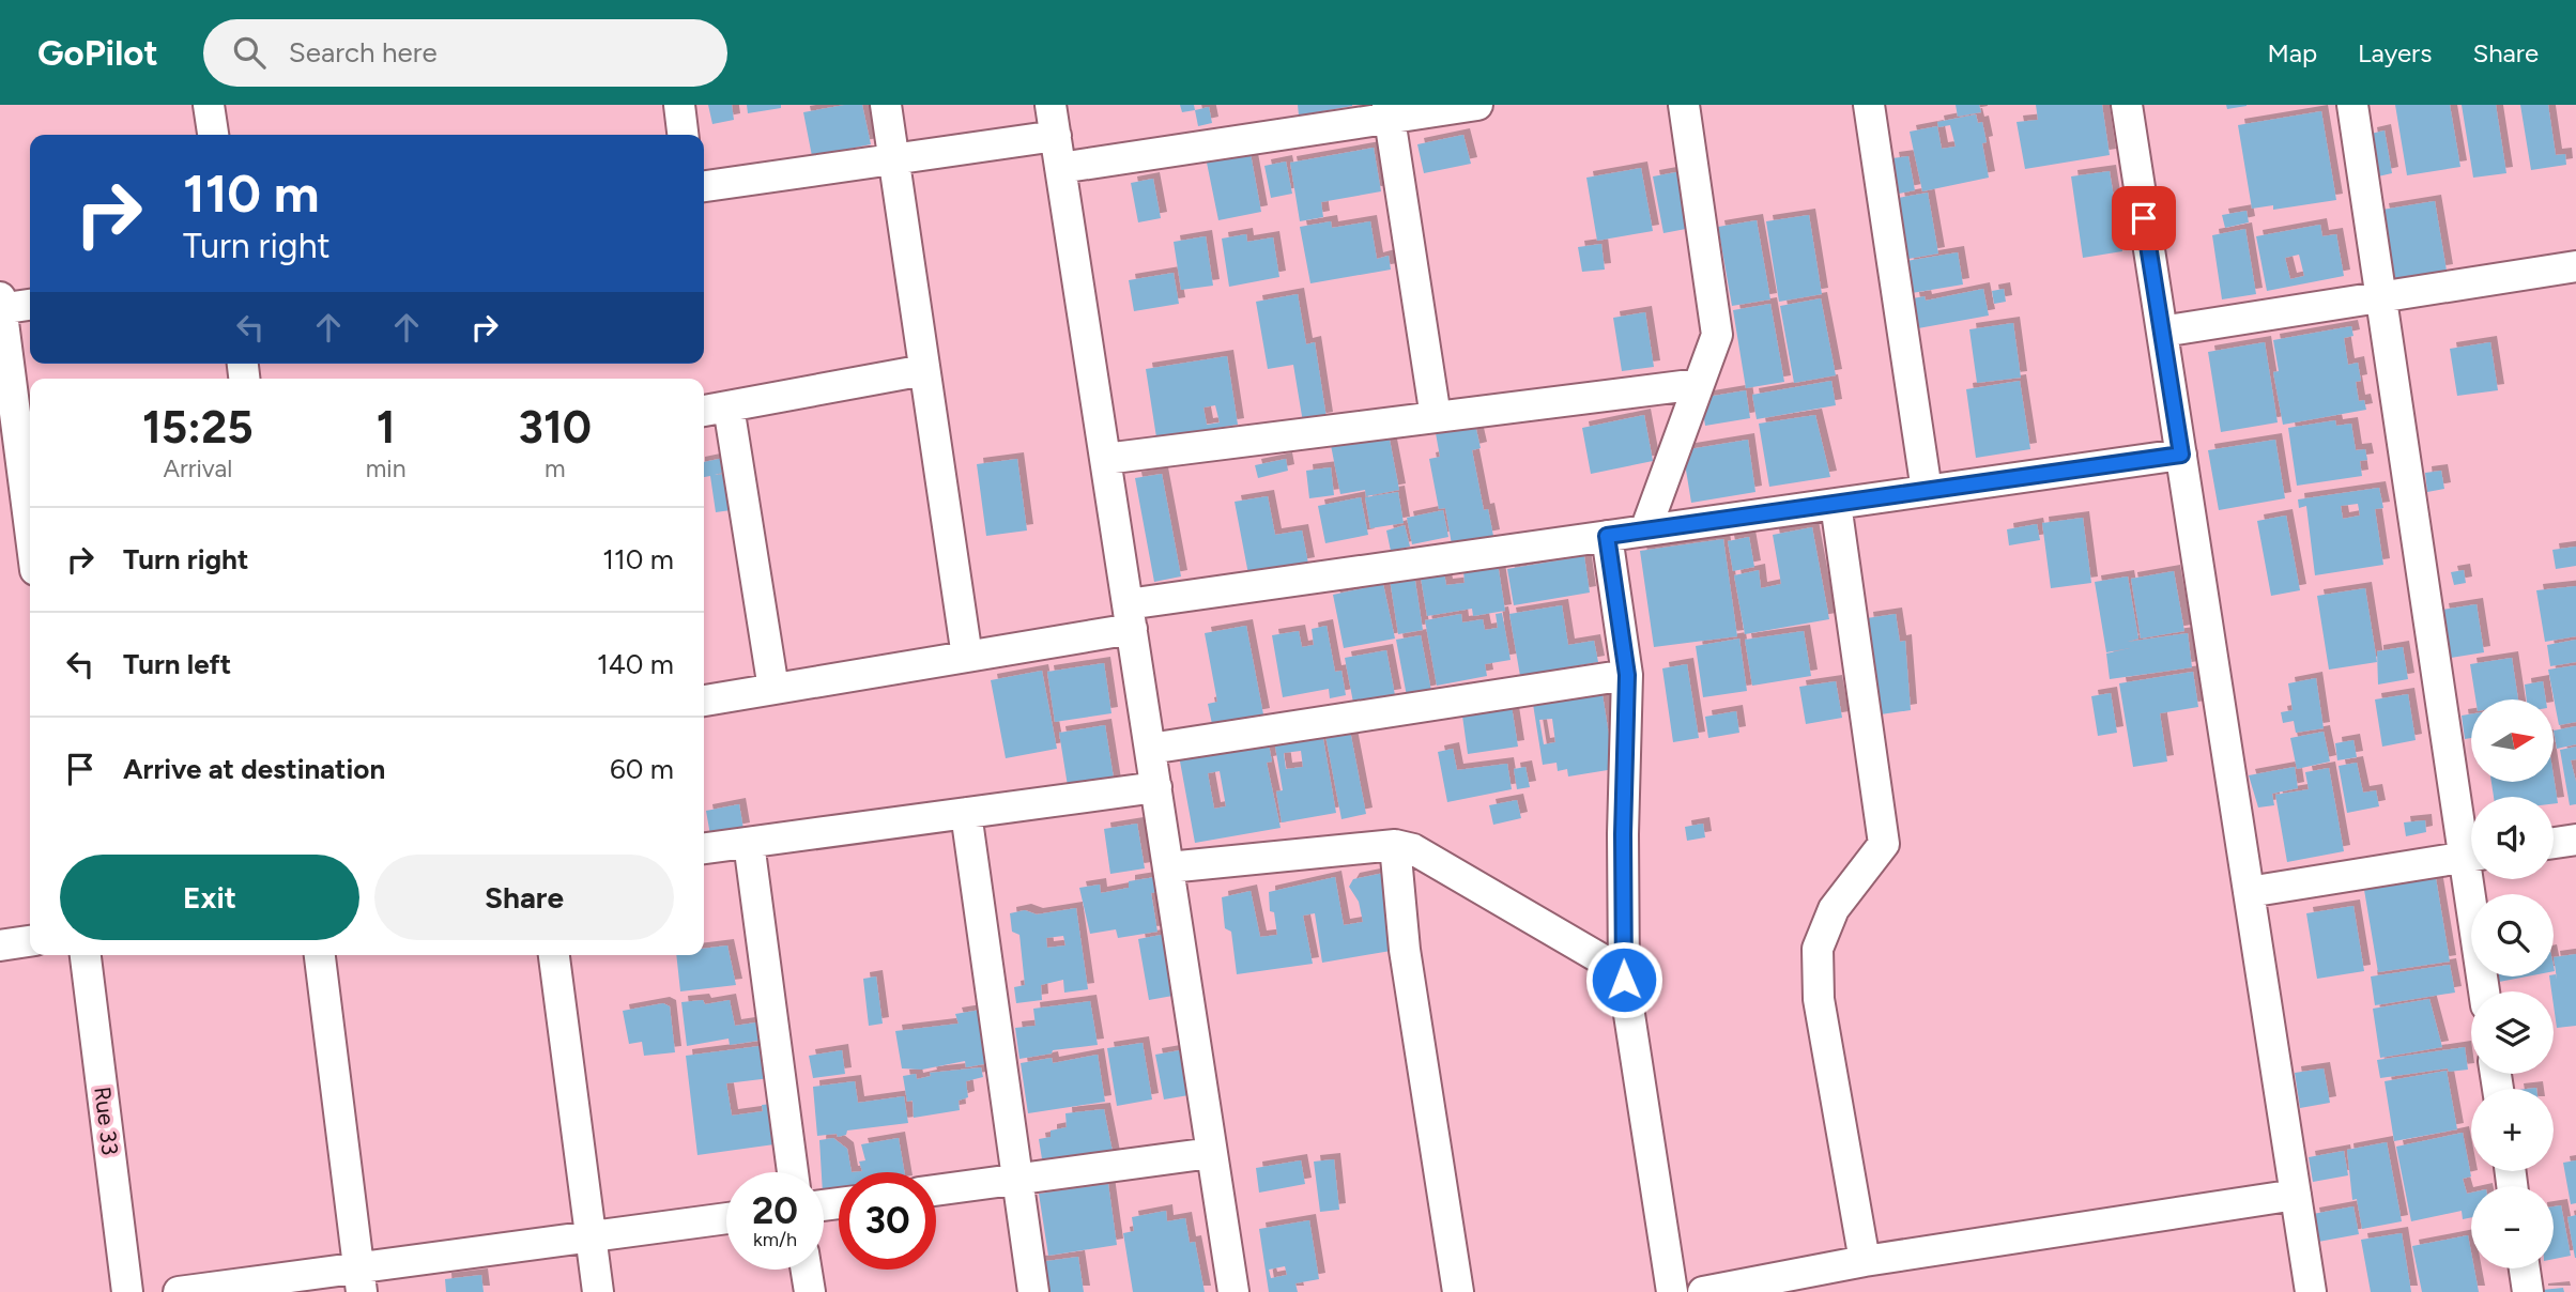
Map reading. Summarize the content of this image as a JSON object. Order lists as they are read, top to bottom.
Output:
{
  "streets": {
    "street": ["Rue 33"]
  },
  "north": "right",
  "page": {
    "header": "GoPilot",
    "search": "Search here",
    "nav": ["Map", "Layers", "Share"],
    "turn": ["110 m", "Turn right"],
    "eta": [
      "15:25",
      "Arrival",
      "1",
      "min",
      "310",
      "m"
    ],
    "list": [
      {
        "name": "Turn right",
        "value": "110 m"
      },
      {
        "name": "Turn left",
        "value": "140 m"
      },
      {
        "name": "Arrive at destination",
        "value": "60 m"
      }
    ],
    "map_buttons": ["+", "−"],
    "buttons": ["Exit", "Share"],
    "speed": "20 km/h",
    "limit": "30"
  }
}
